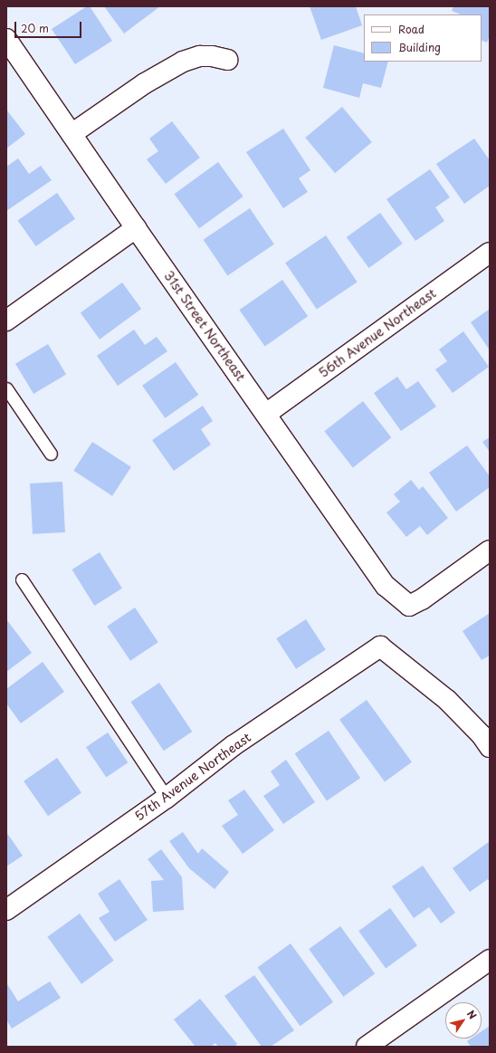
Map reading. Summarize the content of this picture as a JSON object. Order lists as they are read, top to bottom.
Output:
{
  "streets": {
    "street": ["31st Street Northeast", "56th Avenue Northeast", "57th Avenue Northeast"]
  },
  "crossings": [
    ["31st Street Northeast", "56th Avenue Northeast"]
  ],
  "legend": ["Road", "Building"],
  "scale_bar": "20 m",
  "north": "top right"
}
